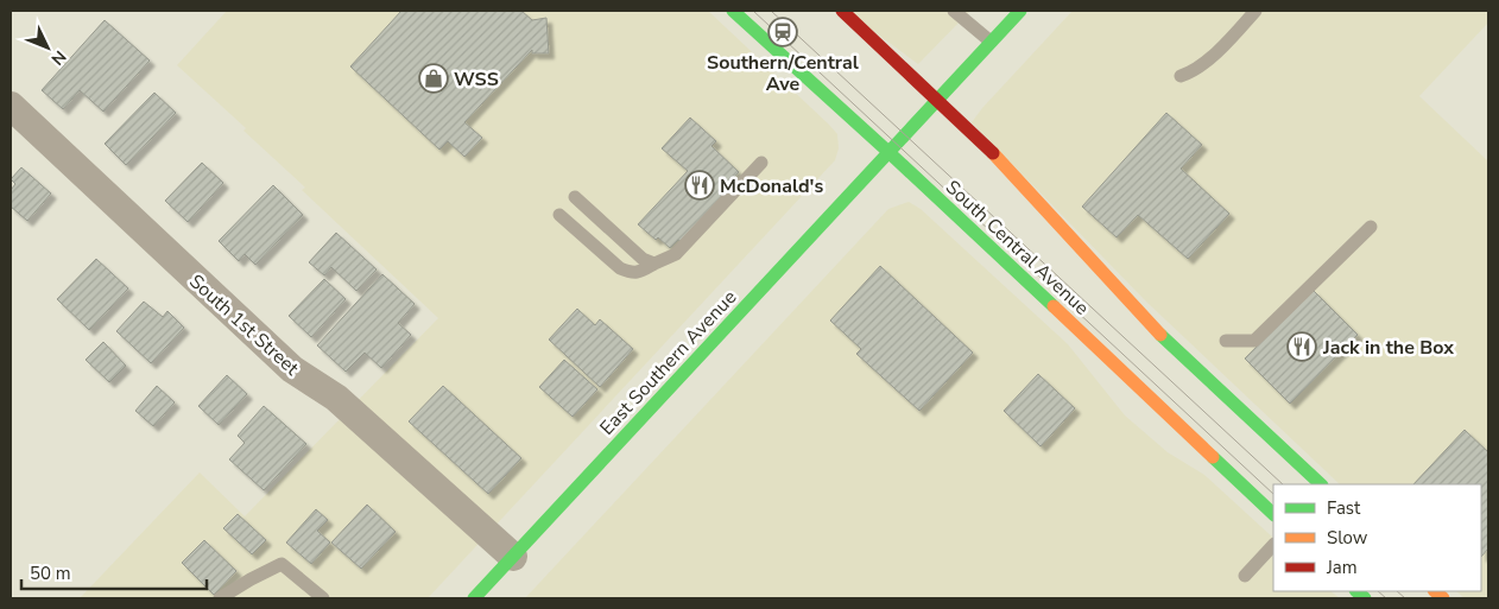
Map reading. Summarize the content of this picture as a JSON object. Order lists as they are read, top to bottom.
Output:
{
  "streets": {
    "main road": ["South Central Avenue", "East Southern Avenue"],
    "street": ["South 1st Street"]
  },
  "crossings": [
    ["South Central Avenue", "East Southern Avenue"],
    ["South 1st Street", "East Southern Avenue"]
  ],
  "places": {
    "station": ["Southern/Central Ave"],
    "shop": ["WSS"],
    "restaurant": ["McDonald's", "Jack in the Box"]
  },
  "legend": ["Fast", "Slow", "Jam"],
  "scale_bar": "50 m",
  "north": "bottom right"
}
